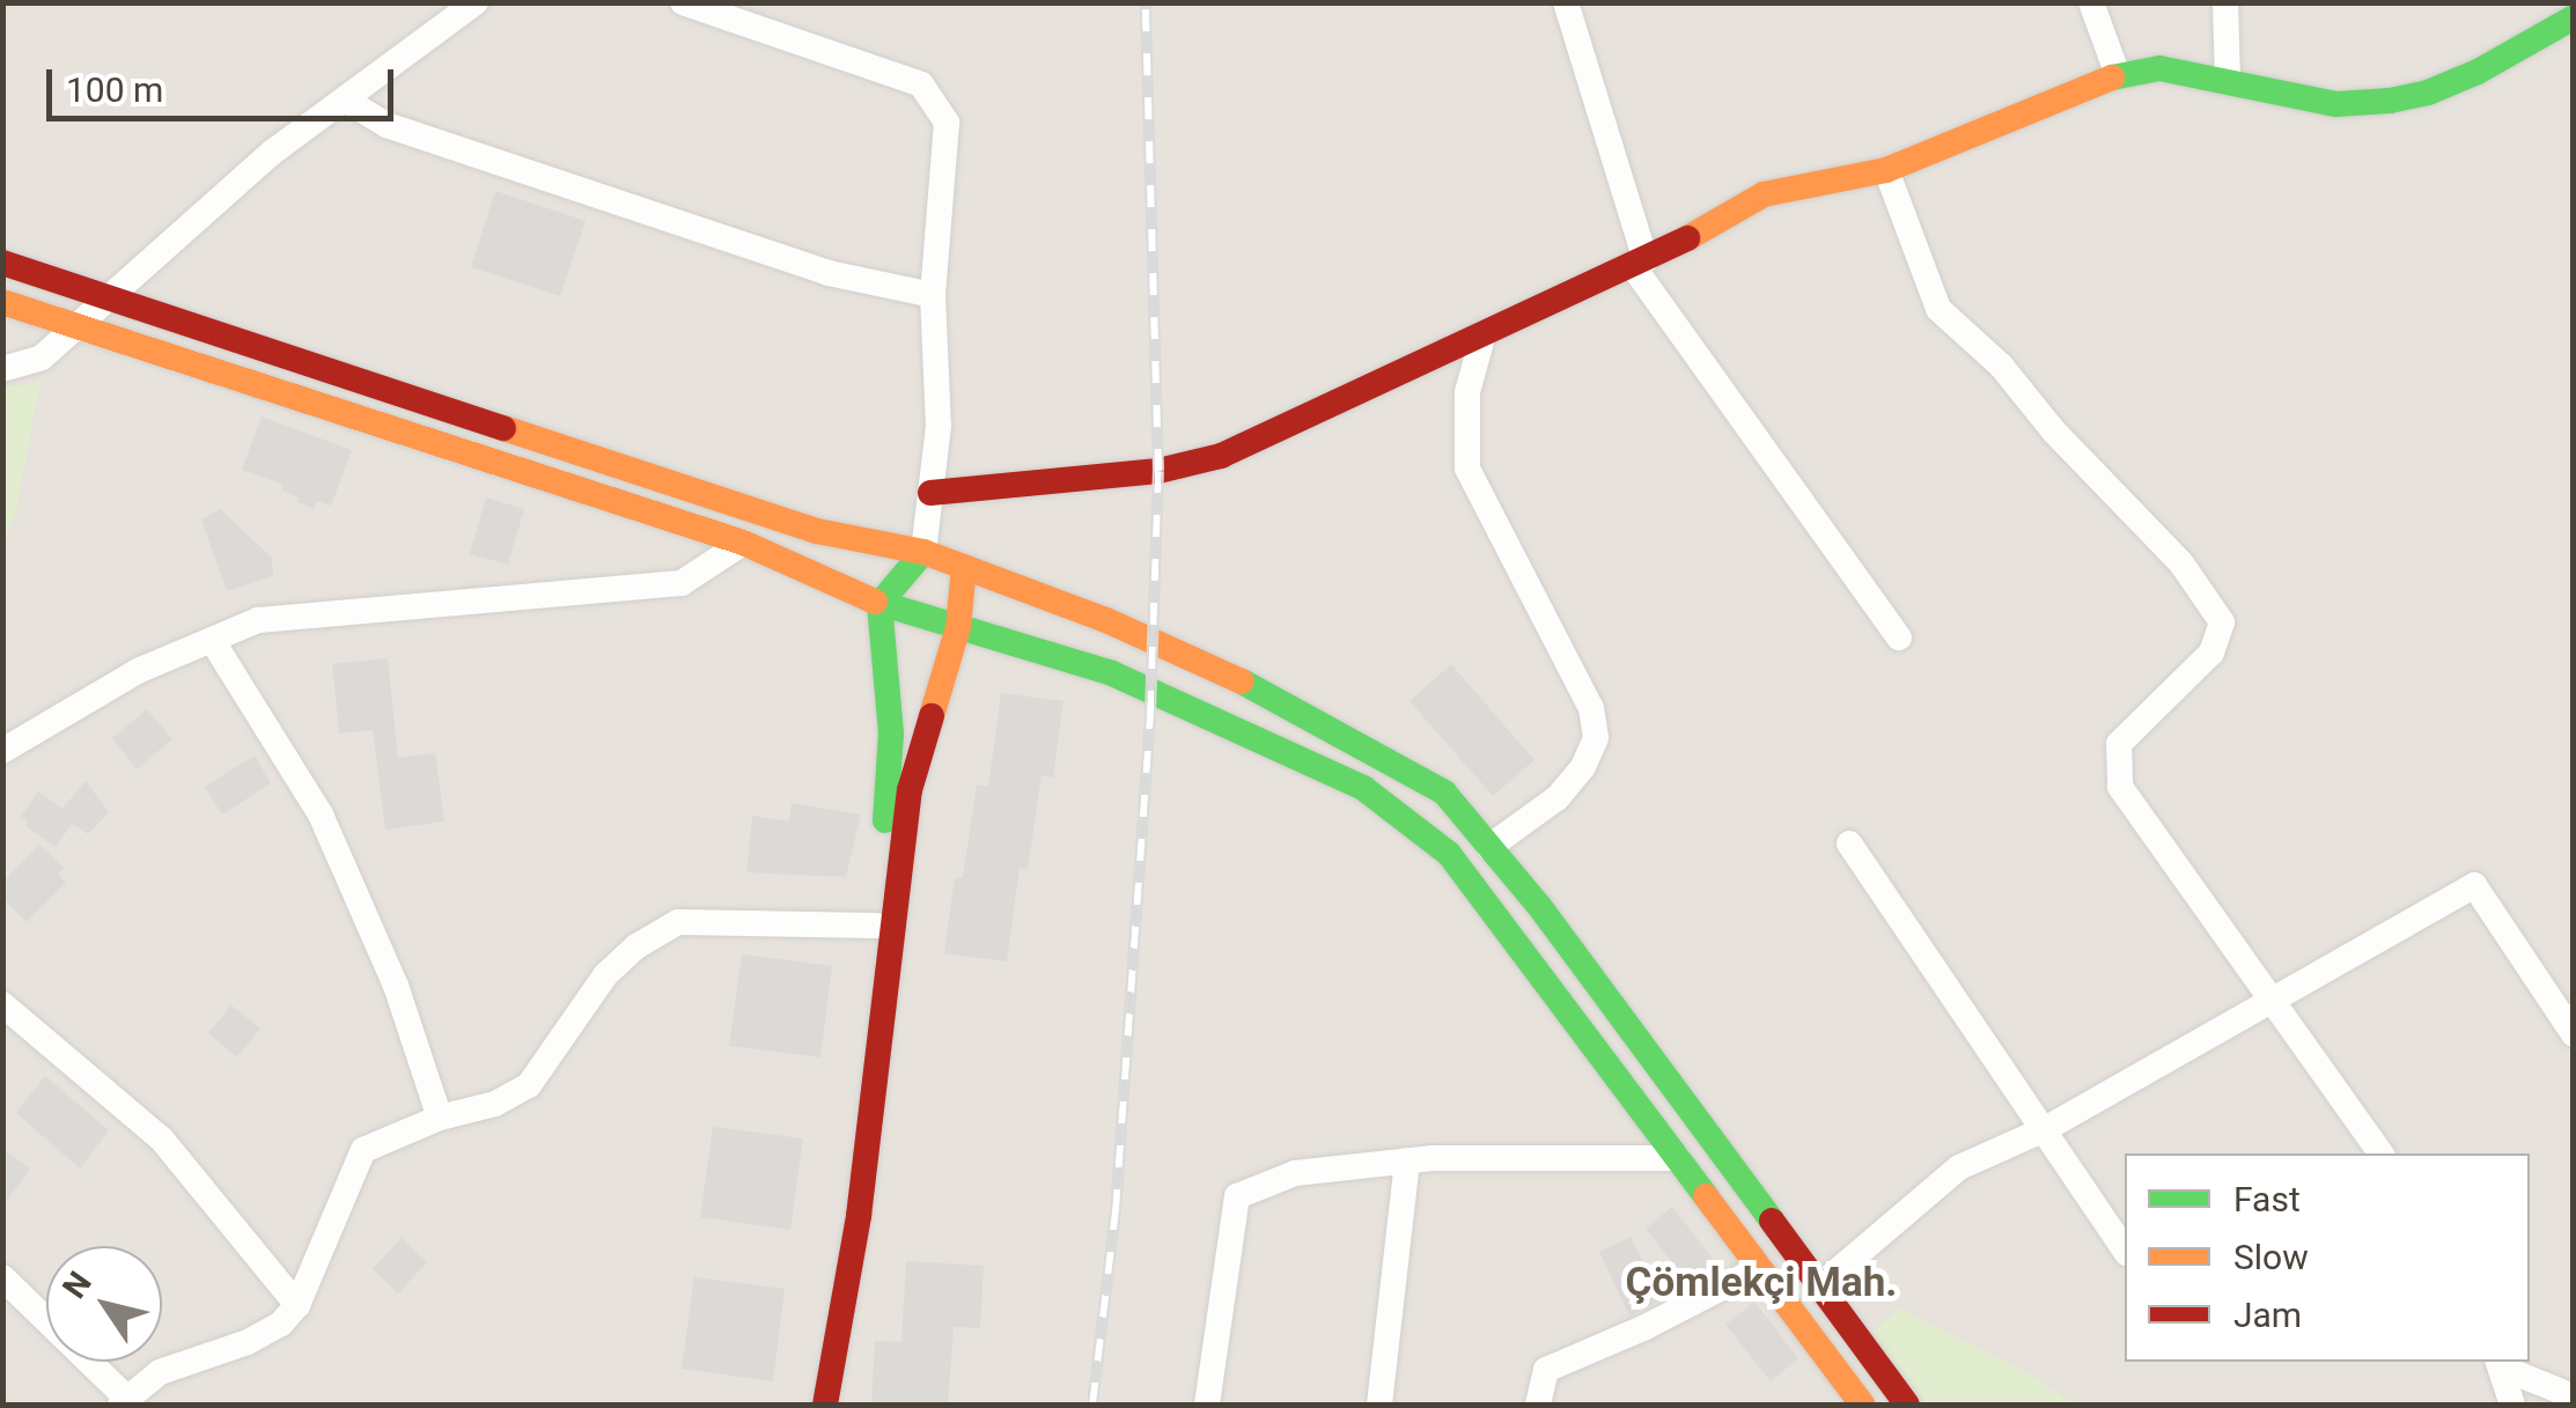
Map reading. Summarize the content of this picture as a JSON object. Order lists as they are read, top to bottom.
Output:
{
  "districts": ["Çömlekçi Mah."],
  "legend": ["Fast", "Slow", "Jam"],
  "scale_bar": "100 m",
  "north": "top left"
}
